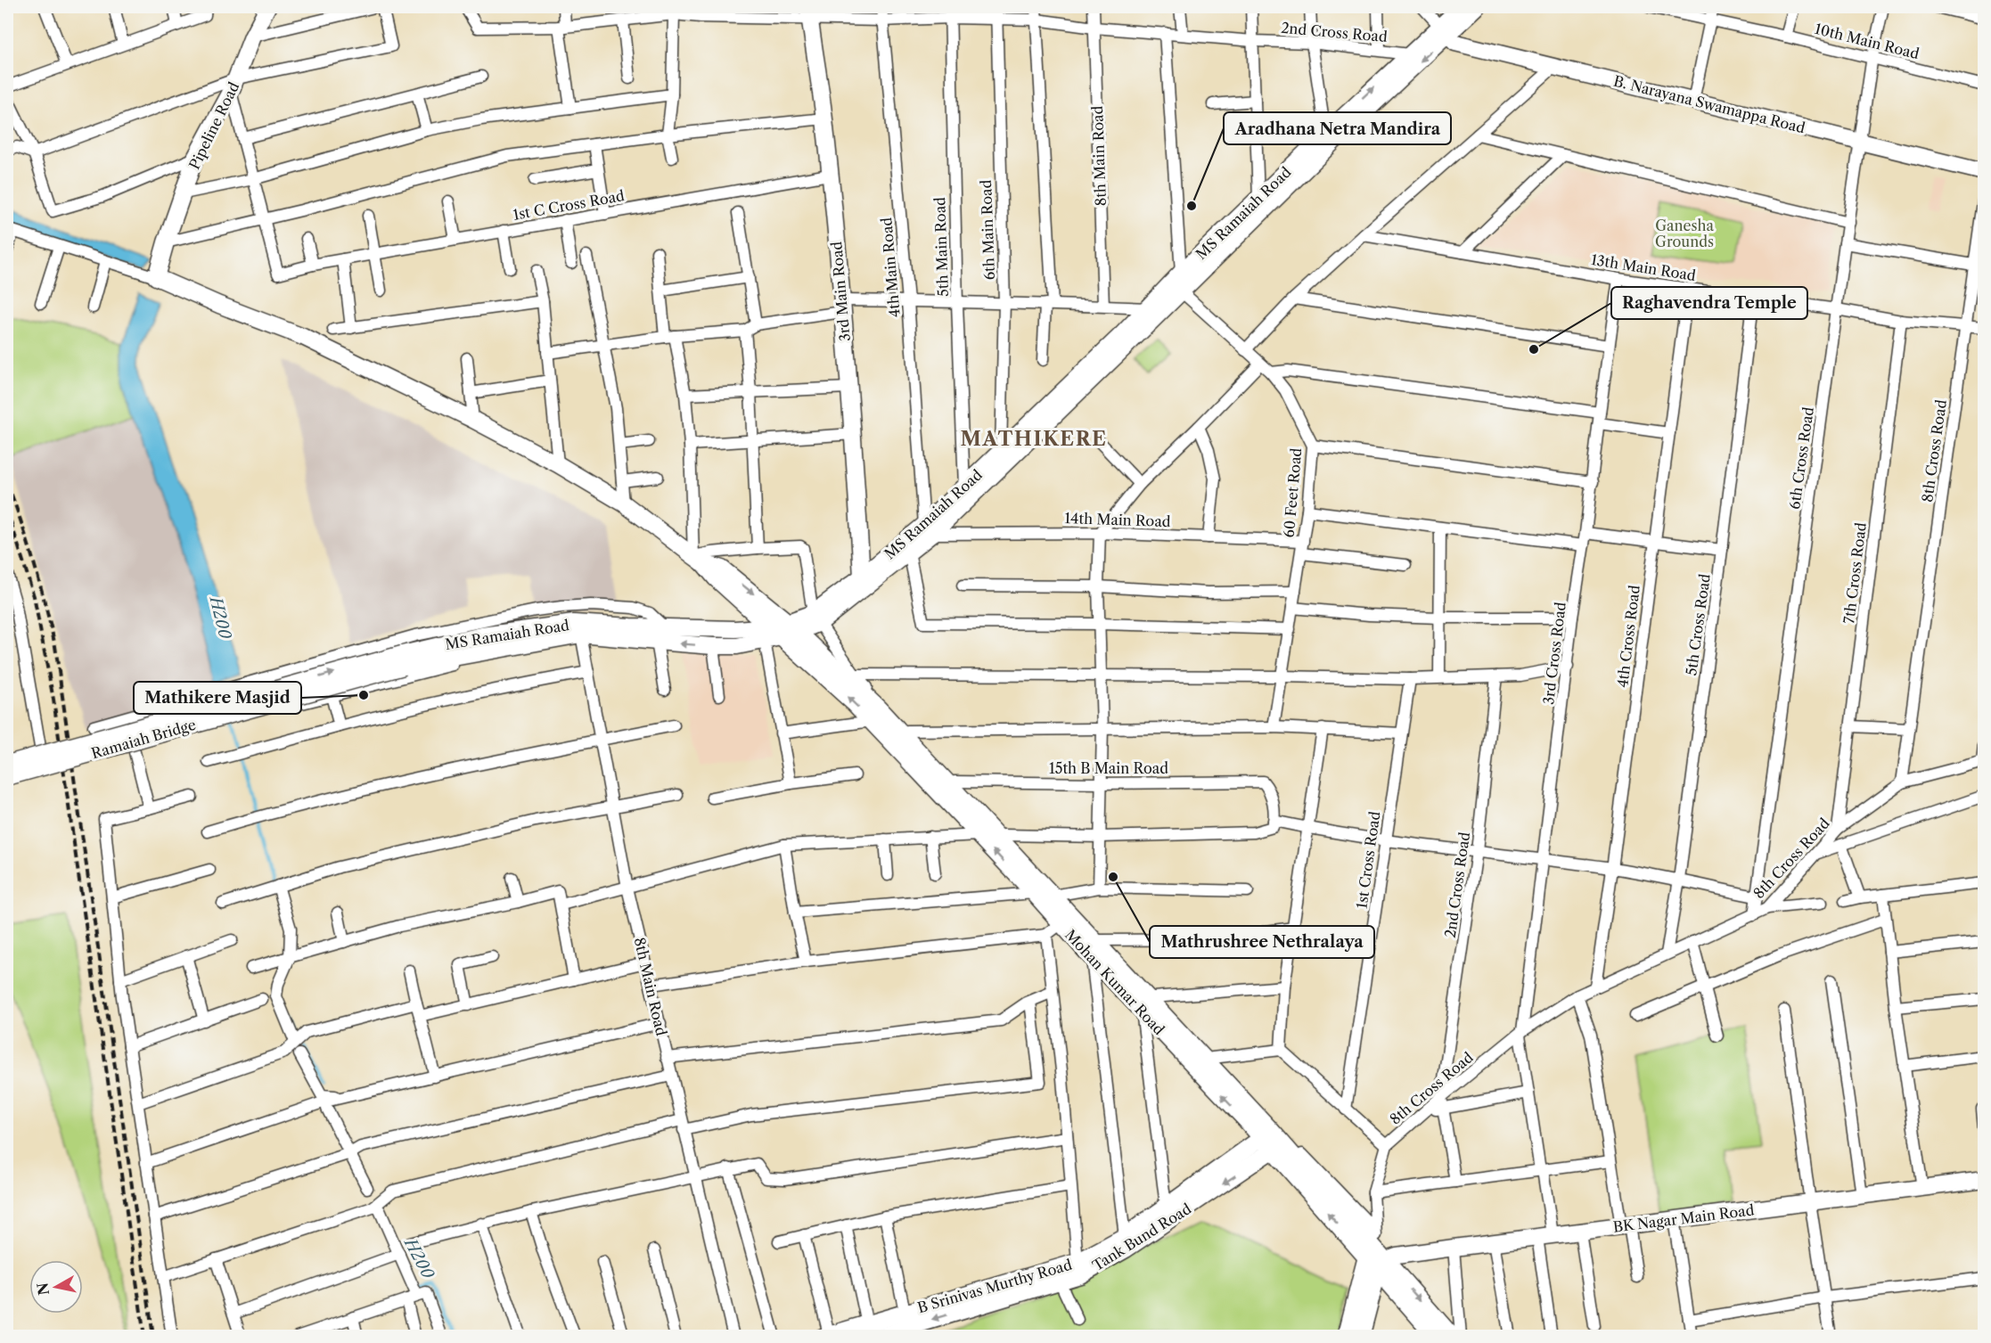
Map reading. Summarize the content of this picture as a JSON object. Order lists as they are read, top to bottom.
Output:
{
  "streets": {
    "street": [
      "2nd Cross Road",
      "10th Main Road",
      "B. Narayana Swamappa Road",
      "Pipeline Road",
      "8th Main Road",
      "1st C Cross Road",
      "MS Ramaiah Road",
      "6th Main Road",
      "5th Main Road",
      "4th Main Road",
      "13th Main Road",
      "3rd Main Road",
      "8th Cross Road",
      "6th Cross Road",
      "60 Feet Road",
      "14th Main Road",
      "7th Cross Road",
      "5th Cross Road",
      "4th Cross Road",
      "3rd Cross Road",
      "Ramaiah Bridge",
      "15th B Main Road",
      "1st Cross Road",
      "Mohan Kumar Road",
      "BK Nagar Main Road",
      "Tank Bund Road",
      "B Srinivas Murthy Road"
    ]
  },
  "crossings": [
    ["2nd Cross Road", "8th Main Road"],
    ["2nd Cross Road", "MS Ramaiah Road"],
    ["2nd Cross Road", "6th Main Road"],
    ["2nd Cross Road", "5th Main Road"],
    ["2nd Cross Road", "4th Main Road"],
    ["2nd Cross Road", "3rd Main Road"],
    ["2nd Cross Road", "8th Cross Road"],
    ["10th Main Road", "6th Cross Road"],
    ["B. Narayana Swamappa Road", "MS Ramaiah Road"],
    ["B. Narayana Swamappa Road", "6th Cross Road"],
    ["8th Main Road", "MS Ramaiah Road"],
    ["1st C Cross Road", "3rd Main Road"],
    ["MS Ramaiah Road", "6th Main Road"],
    ["MS Ramaiah Road", "5th Main Road"],
    ["MS Ramaiah Road", "4th Main Road"],
    ["MS Ramaiah Road", "3rd Main Road"],
    ["MS Ramaiah Road", "60 Feet Road"],
    ["MS Ramaiah Road", "14th Main Road"],
    ["MS Ramaiah Road", "Ramaiah Bridge"],
    ["MS Ramaiah Road", "Mohan Kumar Road"],
    ["4th Main Road", "14th Main Road"],
    ["13th Main Road", "8th Cross Road"],
    ["13th Main Road", "6th Cross Road"],
    ["13th Main Road", "7th Cross Road"],
    ["13th Main Road", "5th Cross Road"],
    ["13th Main Road", "4th Cross Road"],
    ["13th Main Road", "3rd Cross Road"],
    ["8th Cross Road", "6th Cross Road"],
    ["8th Cross Road", "7th Cross Road"],
    ["8th Cross Road", "5th Cross Road"],
    ["8th Cross Road", "4th Cross Road"],
    ["8th Cross Road", "3rd Cross Road"],
    ["8th Cross Road", "Mohan Kumar Road"],
    ["8th Cross Road", "BK Nagar Main Road"],
    ["60 Feet Road", "14th Main Road"],
    ["3rd Cross Road", "BK Nagar Main Road"],
    ["Mohan Kumar Road", "BK Nagar Main Road"],
    ["Mohan Kumar Road", "Tank Bund Road"],
    ["Mohan Kumar Road", "B Srinivas Murthy Road"],
    ["Tank Bund Road", "B Srinivas Murthy Road"]
  ],
  "districts": ["MATHIKERE"],
  "water": ["H200"],
  "parks": ["Ganesha Grounds"],
  "places": [
    "Aradhana Netra Mandira",
    "Raghavendra Temple",
    "Mathikere Masjid",
    "Mathrushree Nethralaya"
  ],
  "north": "left"
}
